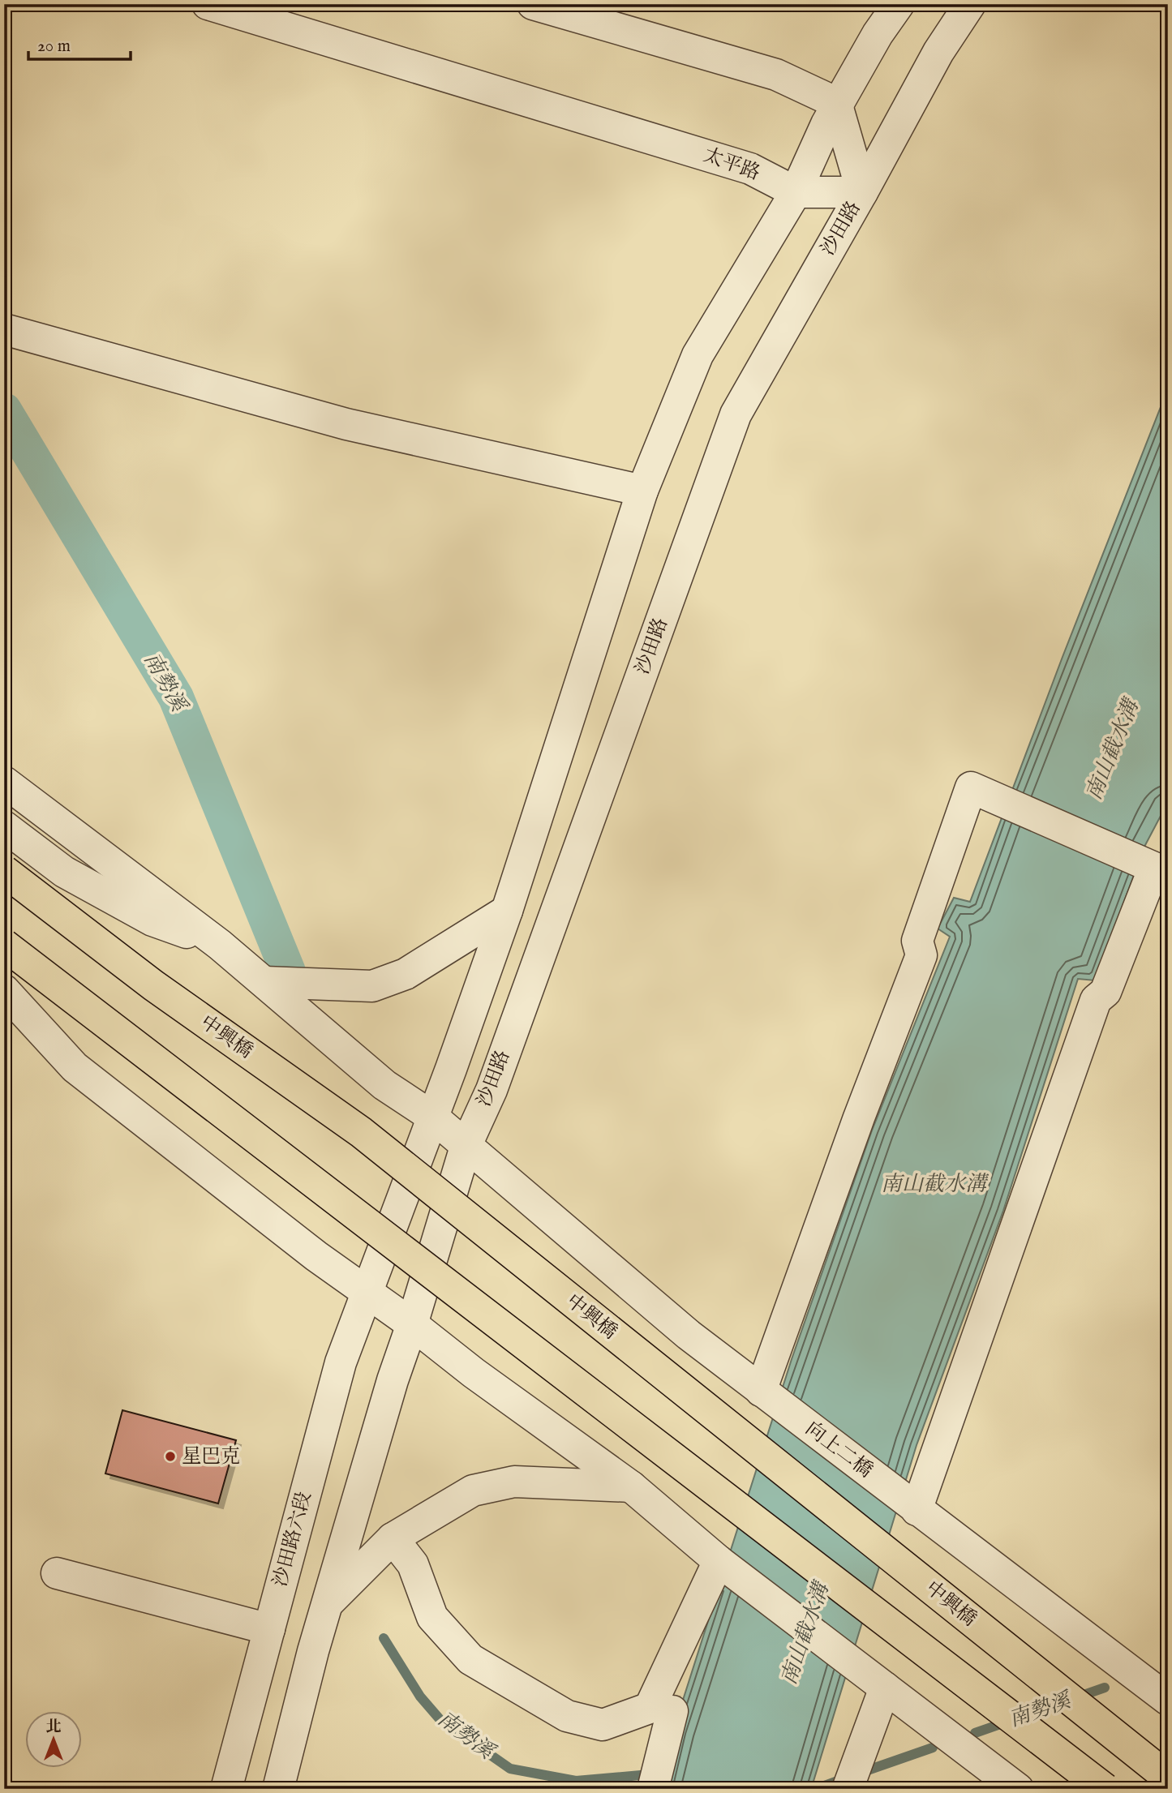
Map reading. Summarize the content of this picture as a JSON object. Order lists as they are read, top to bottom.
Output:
{
  "streets": {
    "main road": ["中興橋"],
    "street": [
      "太平路",
      "沙田路",
      "向上二橋",
      "沙田路六段"
    ]
  },
  "crossings": [
    ["太平路", "沙田路"],
    ["沙田路", "向上二橋"]
  ],
  "water": ["南勢溪", "南山截水溝"],
  "places": ["星巴克"],
  "scale_bar": "20 m",
  "north": "top"
}
